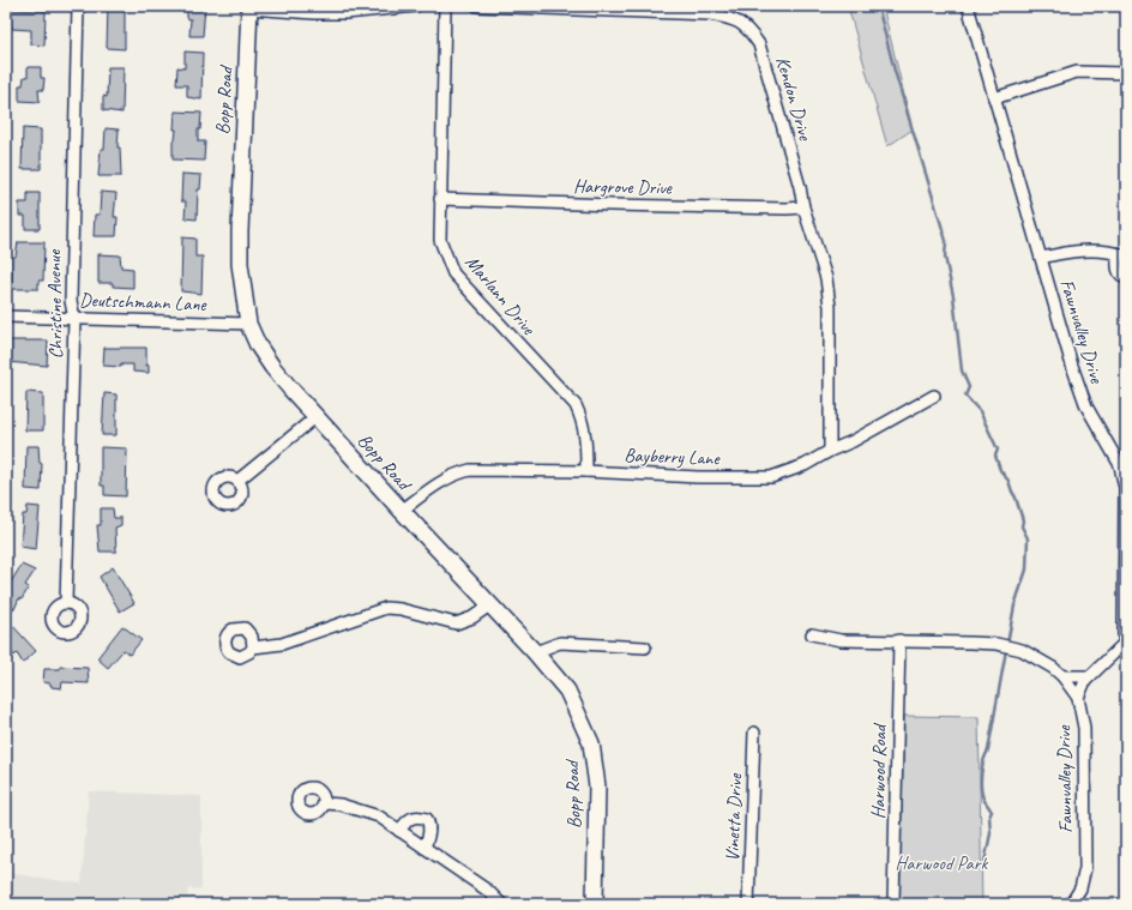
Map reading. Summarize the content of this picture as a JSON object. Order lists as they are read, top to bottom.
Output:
{
  "streets": {
    "street": [
      "Kendon Drive",
      "Bopp Road",
      "Hargrove Drive",
      "Marlann Drive",
      "Deutschmann Lane",
      "Christine Avenue",
      "Fawnvalley Drive",
      "Bayberry Lane",
      "Harwood Road",
      "Vinetta Drive"
    ]
  },
  "crossings": [
    ["Kendon Drive", "Hargrove Drive"],
    ["Kendon Drive", "Bayberry Lane"],
    ["Bopp Road", "Deutschmann Lane"],
    ["Bopp Road", "Bayberry Lane"],
    ["Hargrove Drive", "Marlann Drive"],
    ["Marlann Drive", "Bayberry Lane"],
    ["Deutschmann Lane", "Christine Avenue"]
  ],
  "parks": ["Harwood Park"]
}
